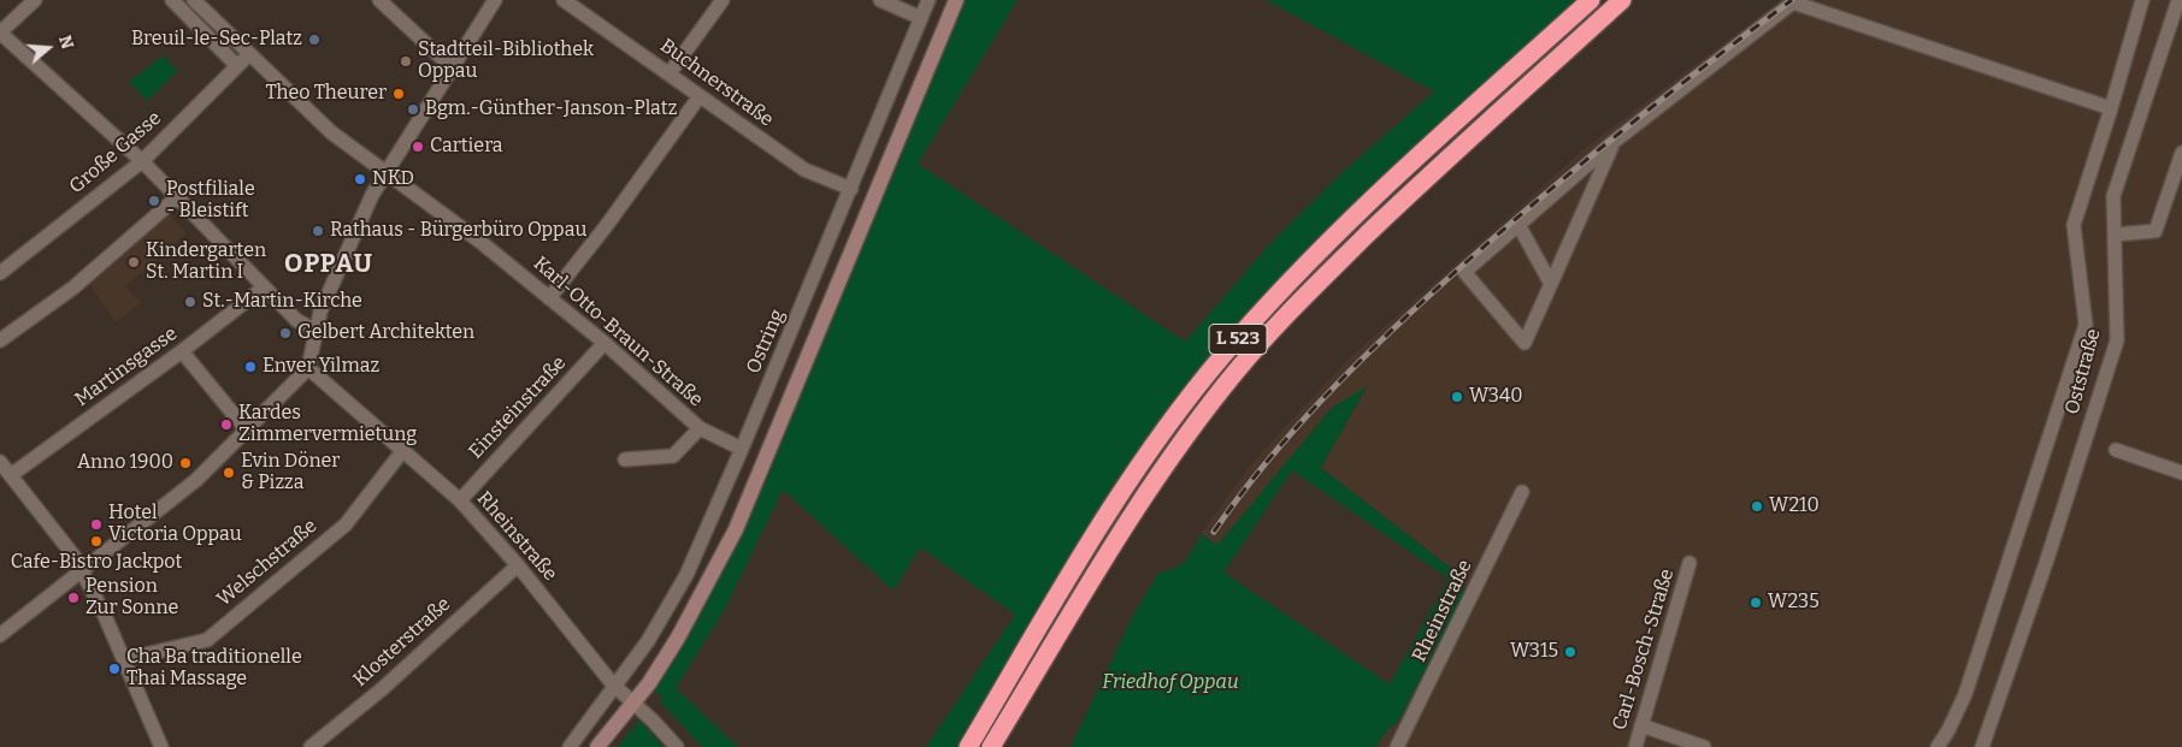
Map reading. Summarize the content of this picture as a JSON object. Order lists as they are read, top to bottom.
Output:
{
  "streets": {
    "highway": ["L 523"],
    "street": [
      "Buchnerstraße",
      "Große Gasse",
      "Karl-Otto-Braun-Straße",
      "Ostring",
      "Martinsgasse",
      "Oststraße",
      "Einsteinstraße",
      "Rheinstraße",
      "Welschstraße",
      "Klosterstraße",
      "Carl-Bosch-Straße"
    ]
  },
  "crossings": [
    ["Buchnerstraße", "Ostring"],
    ["Große Gasse", "Karl-Otto-Braun-Straße"],
    ["Karl-Otto-Braun-Straße", "Ostring"],
    ["Karl-Otto-Braun-Straße", "Einsteinstraße"],
    ["Ostring", "Rheinstraße"],
    ["Einsteinstraße", "Rheinstraße"],
    ["Rheinstraße", "Welschstraße"],
    ["Rheinstraße", "Klosterstraße"]
  ],
  "districts": ["OPPAU"],
  "parks": ["Friedhof Oppau"],
  "places": [
    "Breuil-le-Sec-Platz",
    "Stadtteil-Bibliothek Oppau",
    "Theo Theurer",
    "Bgm.-Günther-Janson-Platz",
    "Cartiera",
    "NKD",
    "Postfiliale - Bleistift",
    "Rathaus - Bürgerbüro Oppau",
    "Kindergarten St. Martin I",
    "St.-Martin-Kirche",
    "Gelbert Architekten",
    "Enver Yilmaz",
    "W340",
    "Kardes Zimmervermietung",
    "Anno 1900",
    "Evin Döner & Pizza",
    "W210",
    "Hotel Victoria Oppau",
    "Cafe-Bistro Jackpot",
    "Pension Zur Sonne",
    "W235",
    "W315",
    "Cha Ba traditionelle Thai Massage"
  ],
  "north": "right"
}
